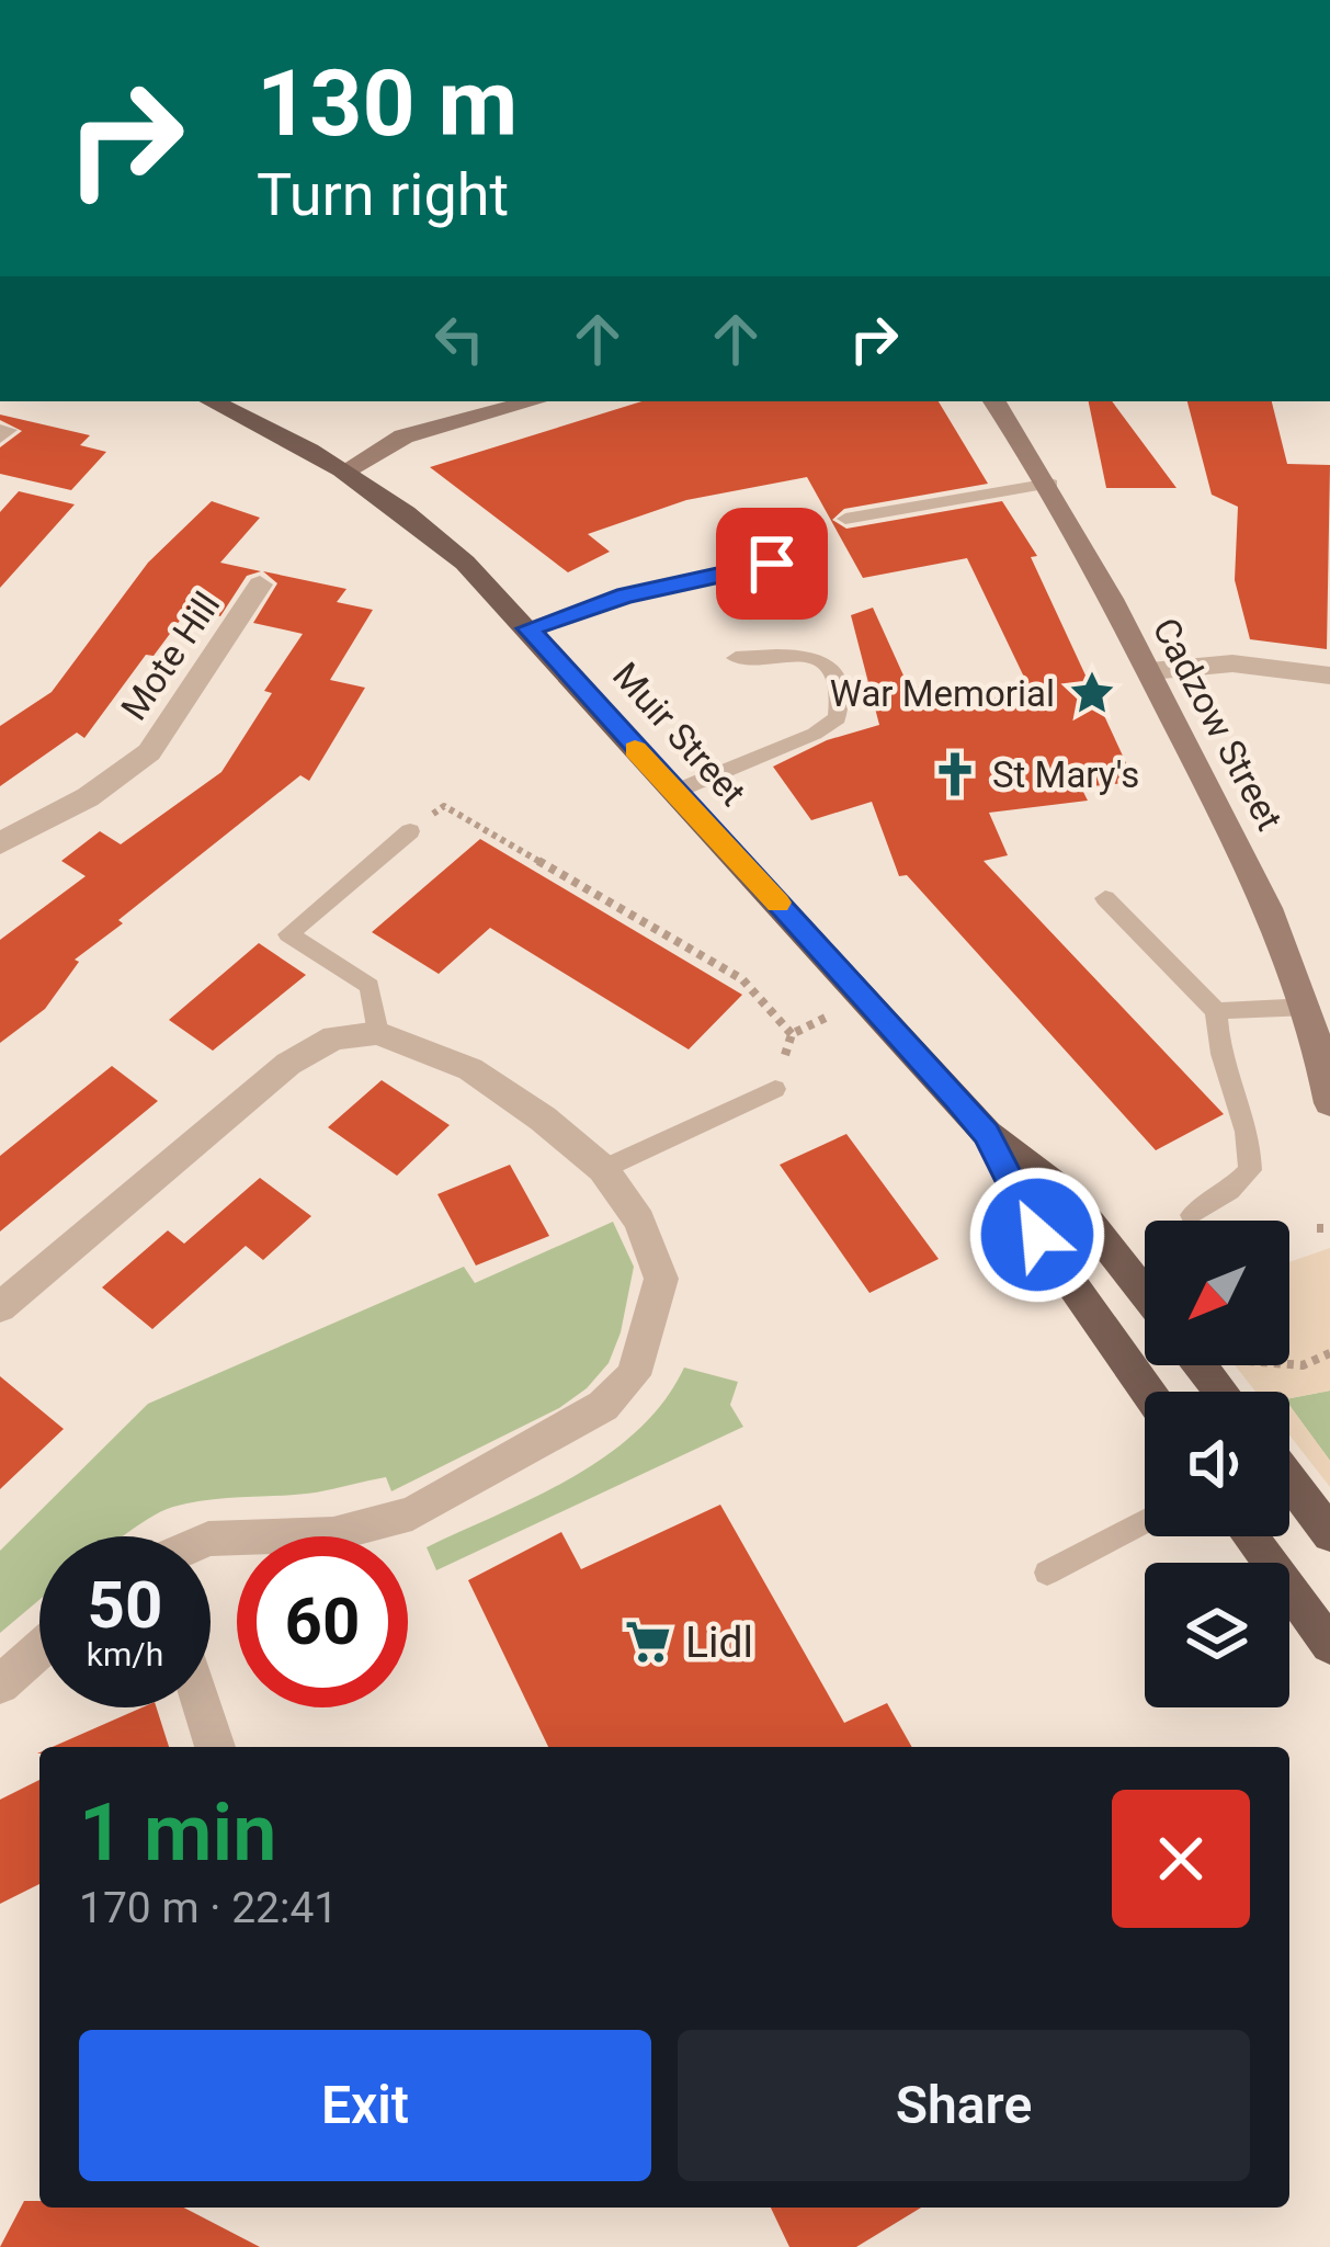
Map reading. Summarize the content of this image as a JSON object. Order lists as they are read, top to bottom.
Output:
{
  "streets": {
    "main road": ["Cadzow Street", "Muir Street"],
    "street": ["Mote Hill"]
  },
  "places": {
    "place": ["War Memorial"],
    "church": ["St Mary's"],
    "supermarket": ["Lidl"]
  },
  "north": "bottom left",
  "page": {
    "turn": ["130 m", "Turn right"],
    "speed": "50 km/h",
    "limit": "60",
    "heading": ["1 min", "170 m · 22:41"],
    "buttons": ["Exit", "Share"]
  }
}
